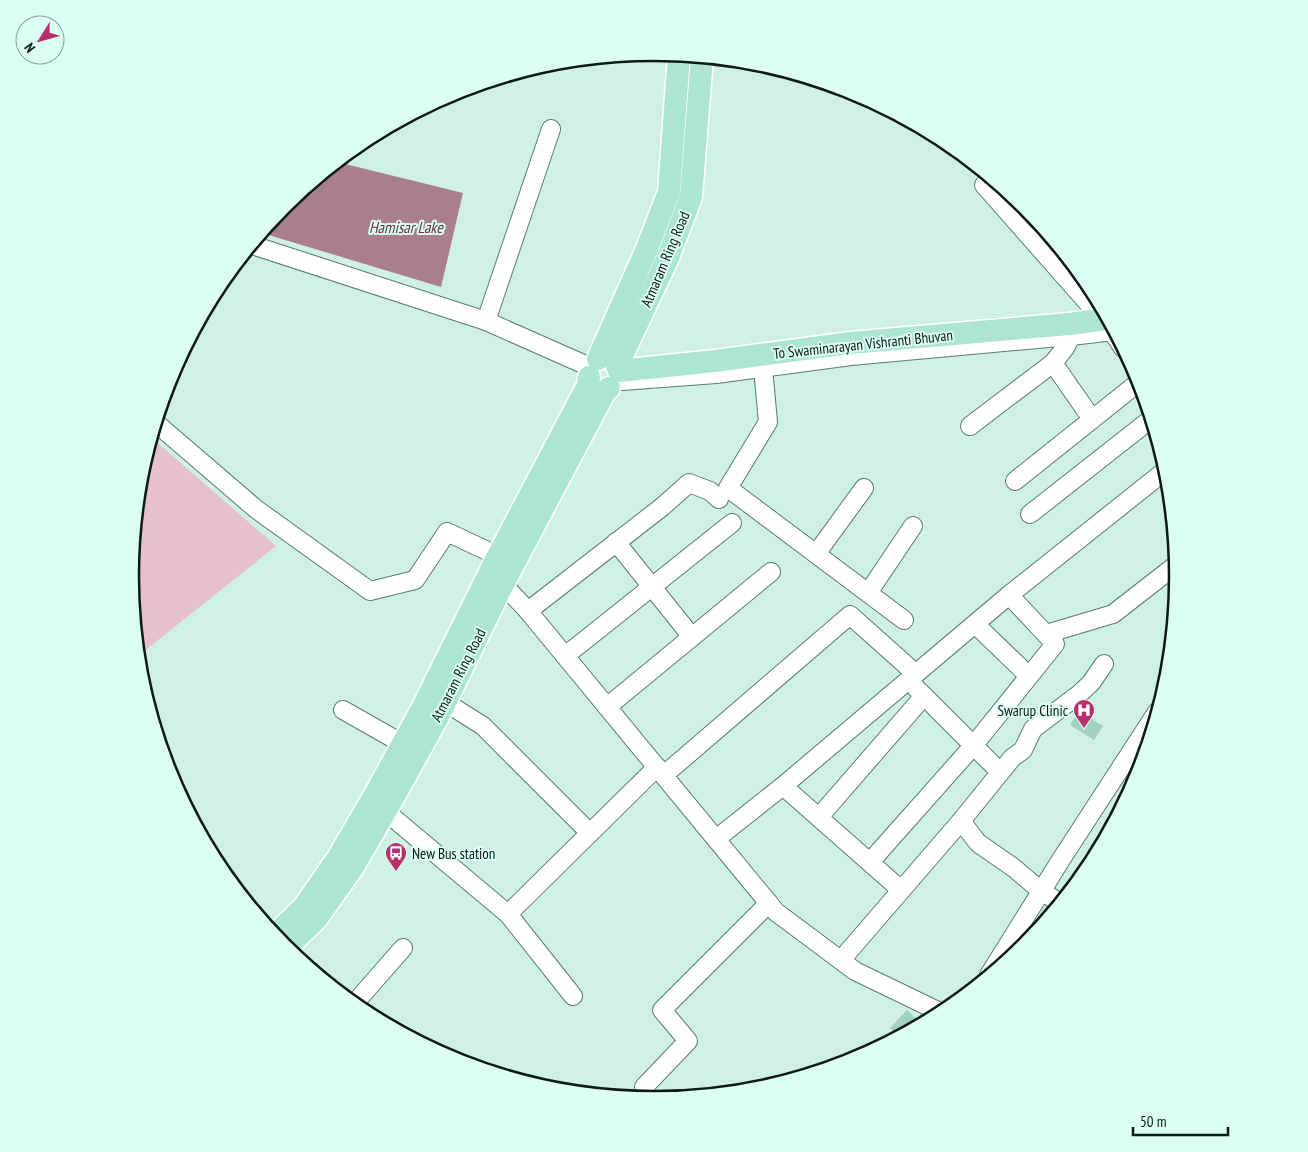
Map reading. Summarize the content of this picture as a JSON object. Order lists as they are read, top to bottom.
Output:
{
  "streets": {
    "main road": ["Atmaram Ring Road", "To Swaminarayan Vishranti Bhuvan"]
  },
  "crossings": [
    ["Atmaram Ring Road", "To Swaminarayan Vishranti Bhuvan"]
  ],
  "water": ["Hamisar Lake"],
  "places": {
    "hospital": ["Swarup Clinic"],
    "bus stop": ["New Bus station"]
  },
  "scale_bar": "50 m",
  "north": "bottom left"
}
